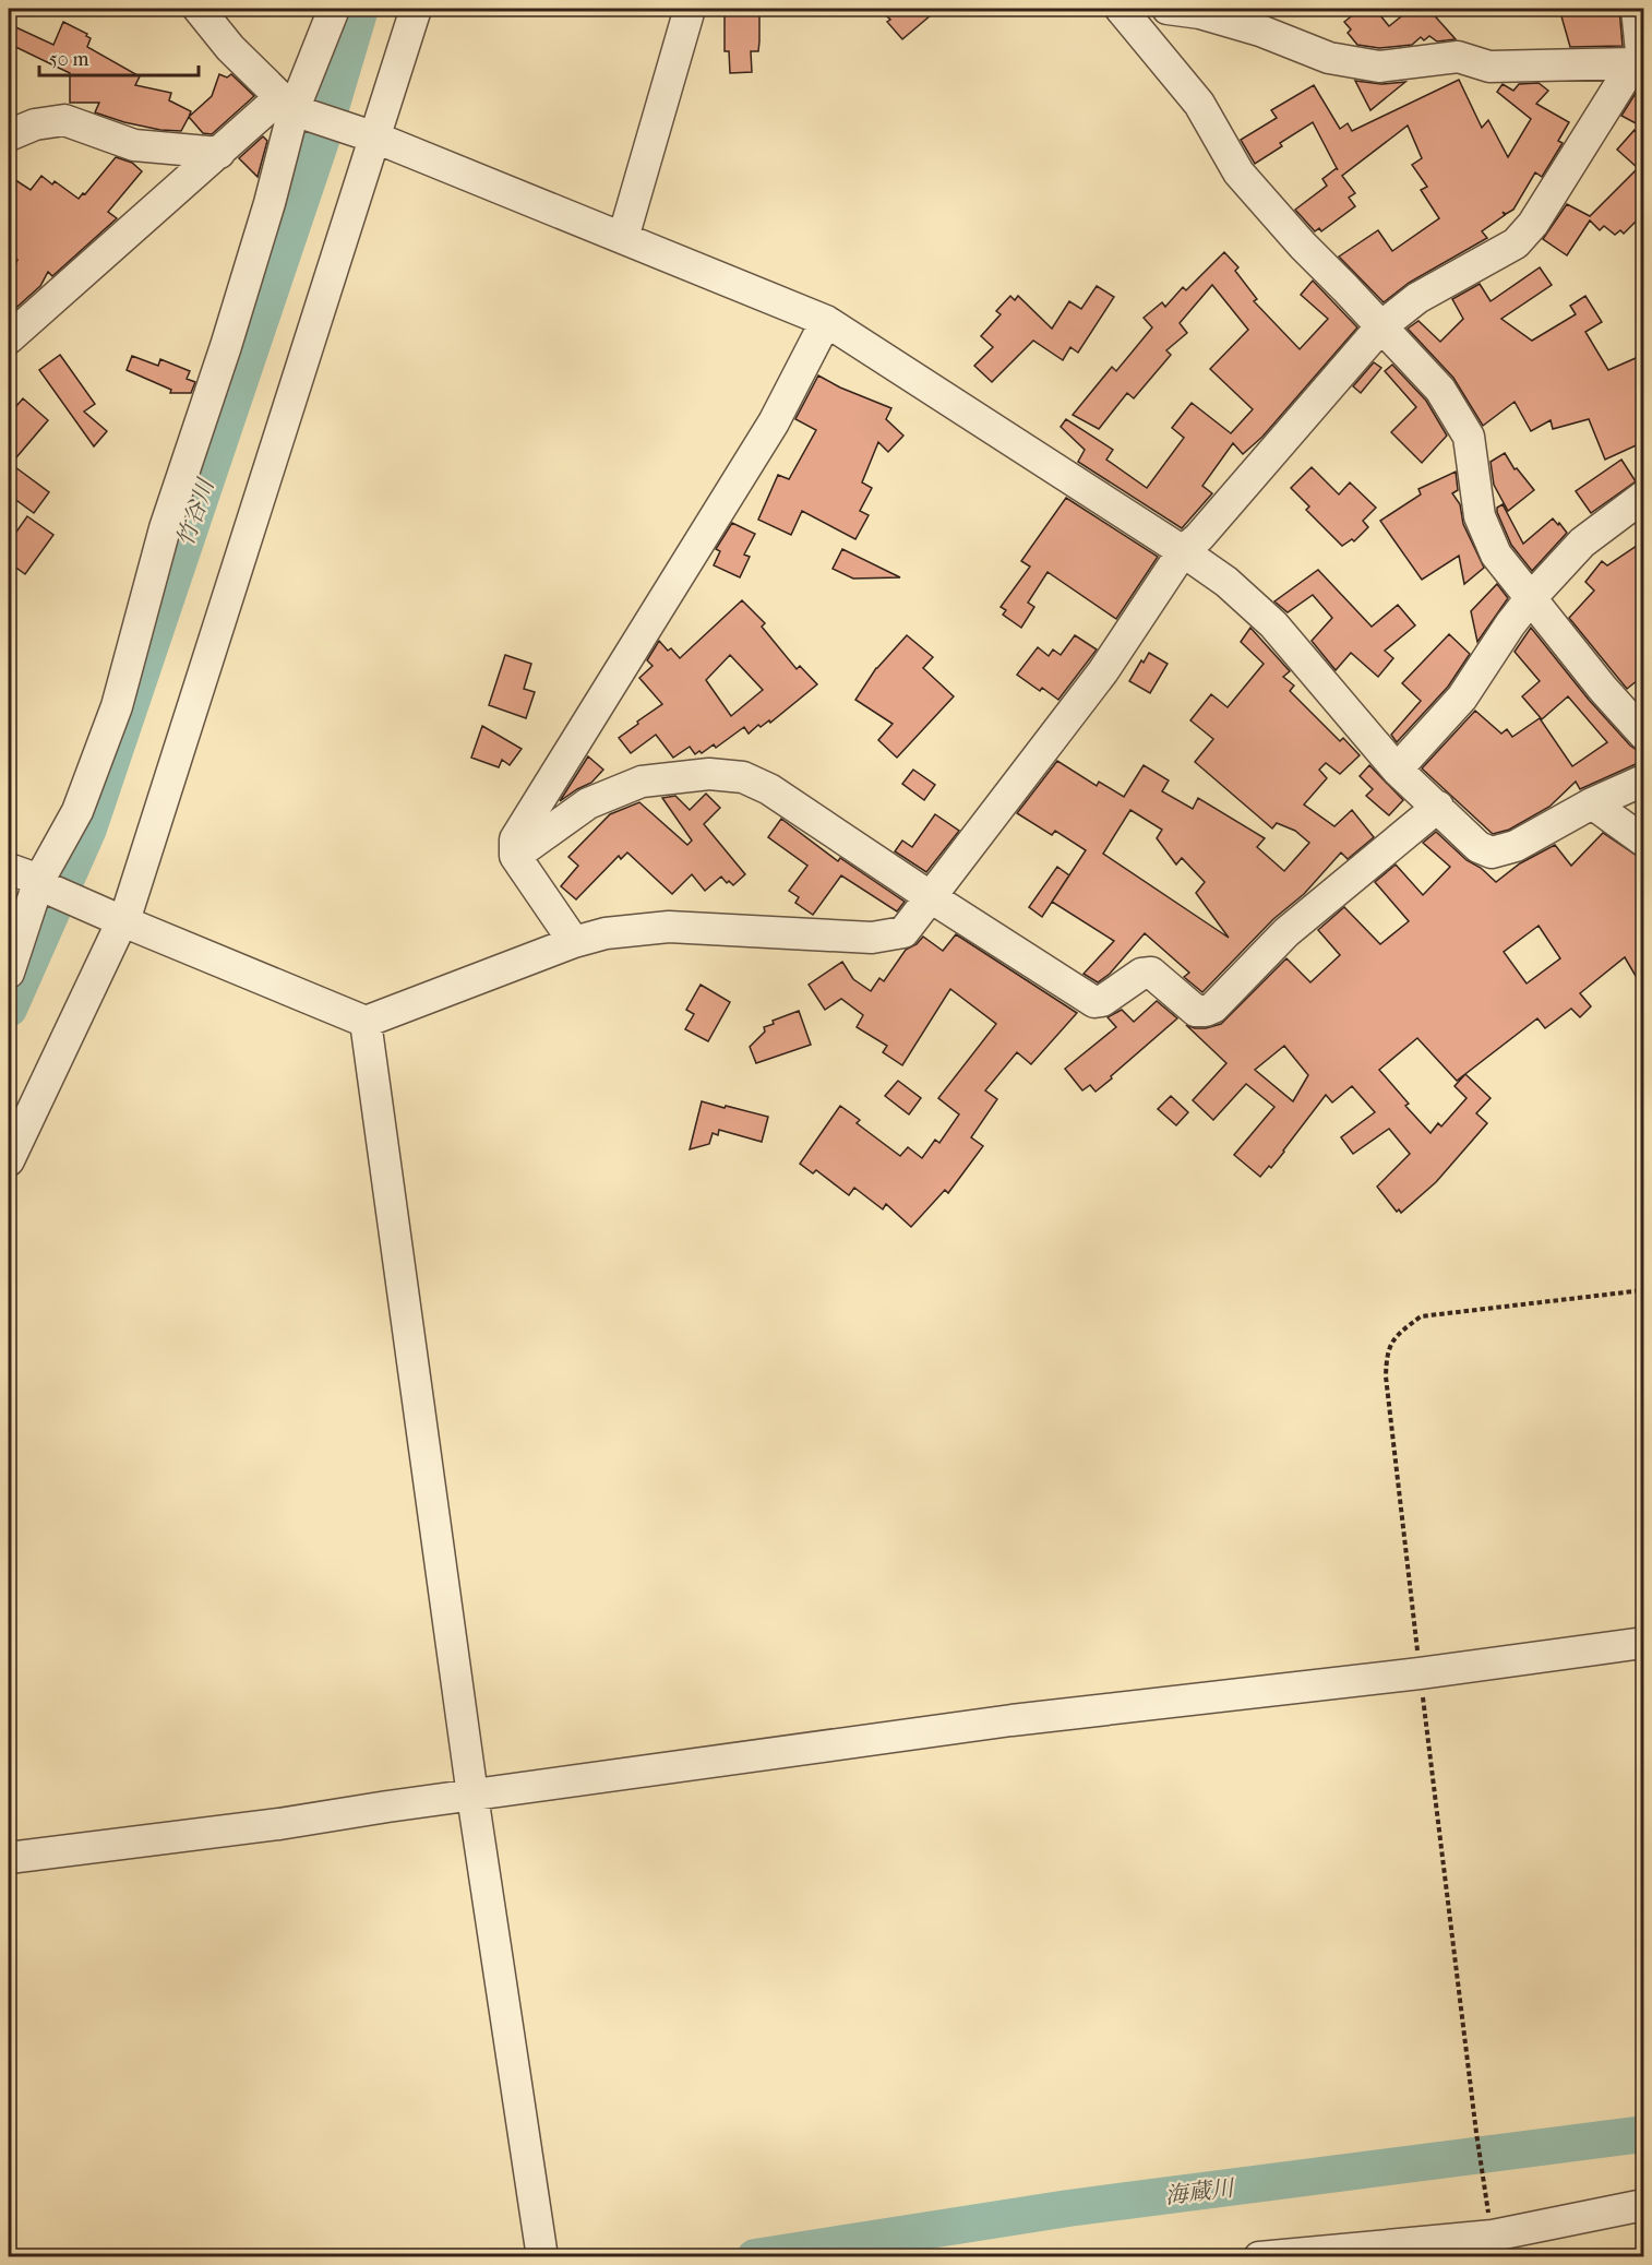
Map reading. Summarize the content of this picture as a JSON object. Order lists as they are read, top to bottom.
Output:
{
  "water": ["竹谷川", "海蔵川"],
  "scale_bar": "50 m"
}
